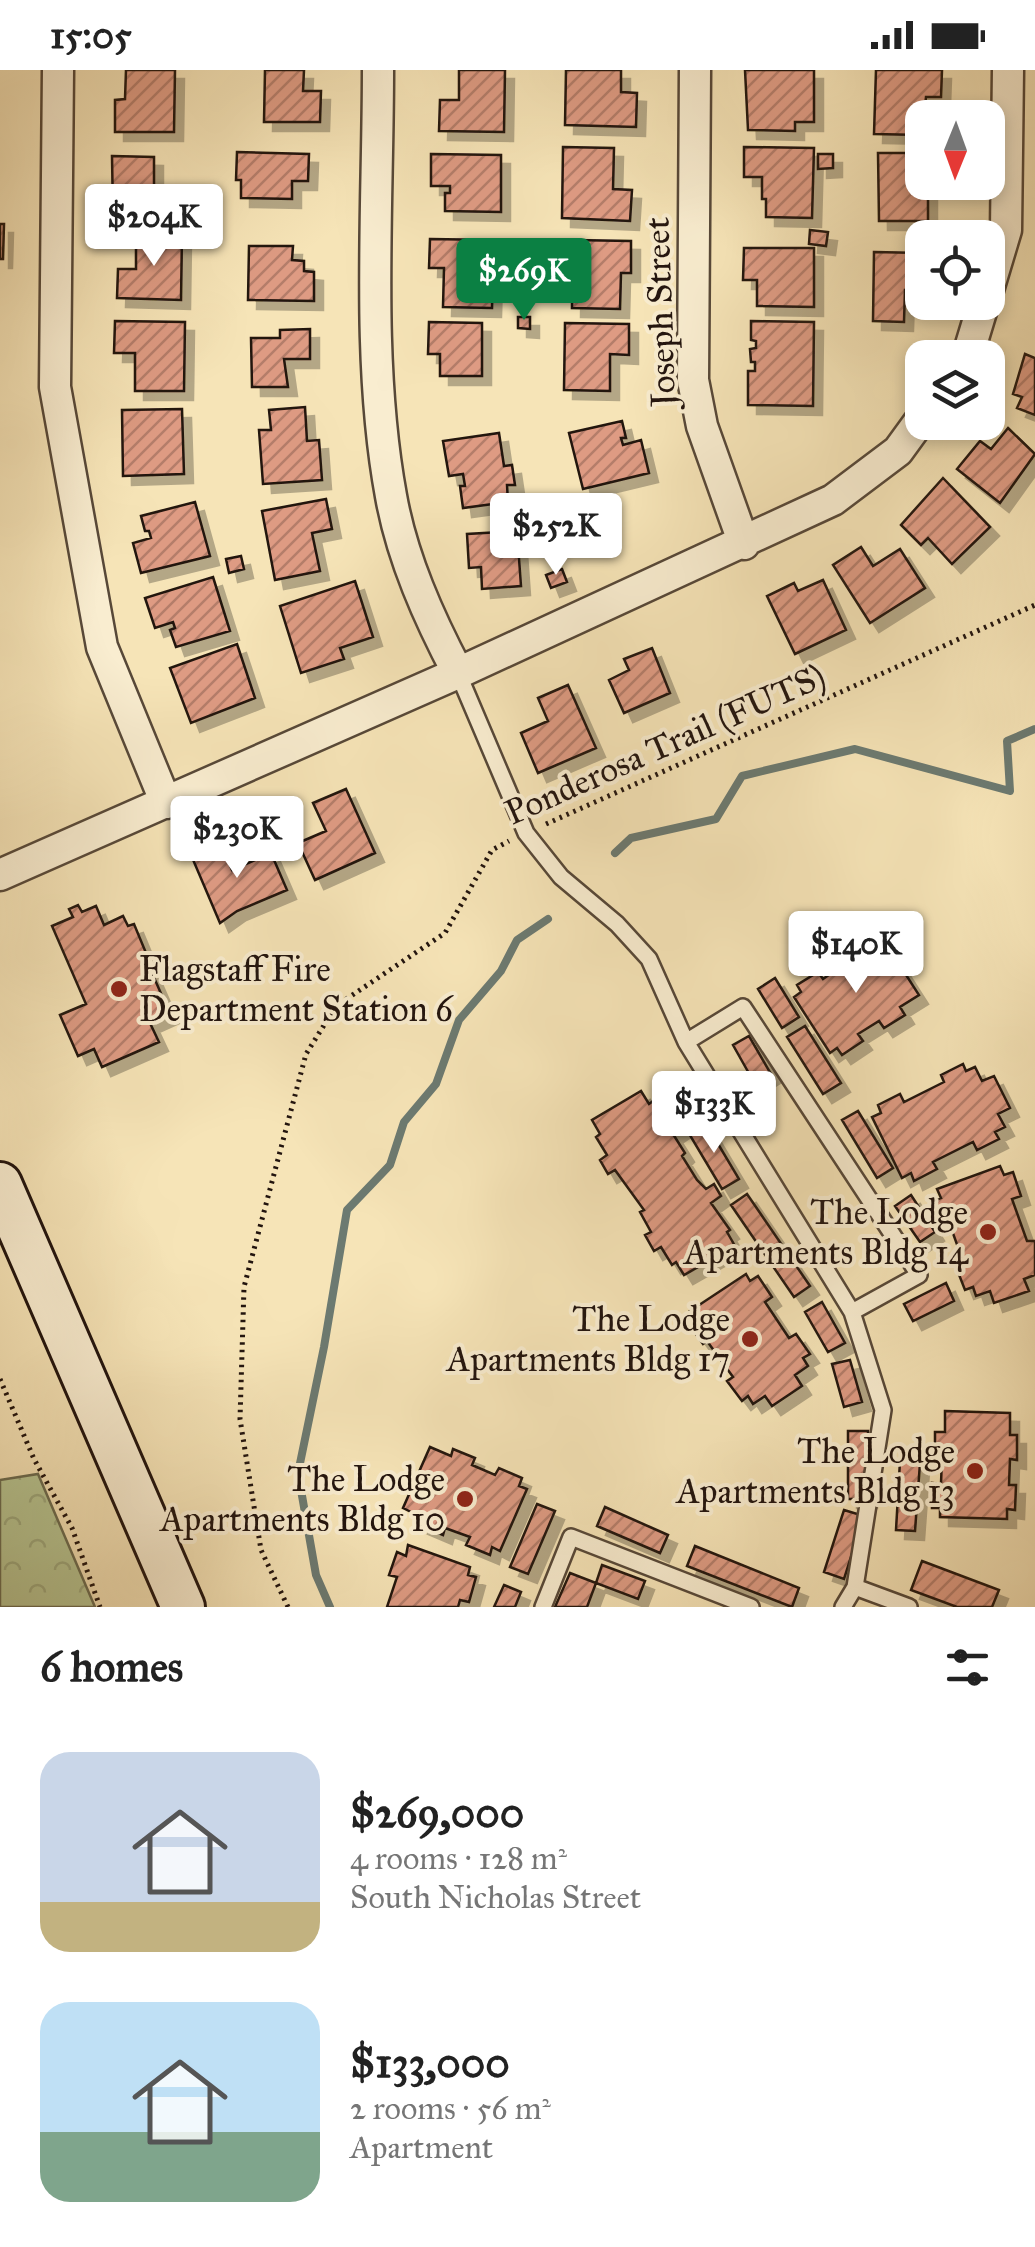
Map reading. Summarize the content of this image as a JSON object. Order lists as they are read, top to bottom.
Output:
{
  "streets": {
    "street": ["Joseph Street"],
    "path": ["Ponderosa Trail (FUTS)"]
  },
  "places": [
    "Flagstaff Fire Department Station 6",
    "The Lodge Apartments Bldg 14",
    "The Lodge Apartments Bldg 17",
    "The Lodge Apartments Bldg 13",
    "The Lodge Apartments Bldg 10"
  ],
  "north": "bottom",
  "page": {
    "status": "15:05",
    "price": [
      "$204K",
      "$269K",
      "$252K",
      "$230K",
      "$140K",
      "$133K"
    ],
    "heading": "6 homes",
    "list": [
      {
        "name": "$269,000",
        "note": "4 rooms · 128 m² · South Nicholas Street"
      },
      {
        "name": "$133,000",
        "note": "2 rooms · 56 m² · Apartment"
      }
    ]
  }
}
